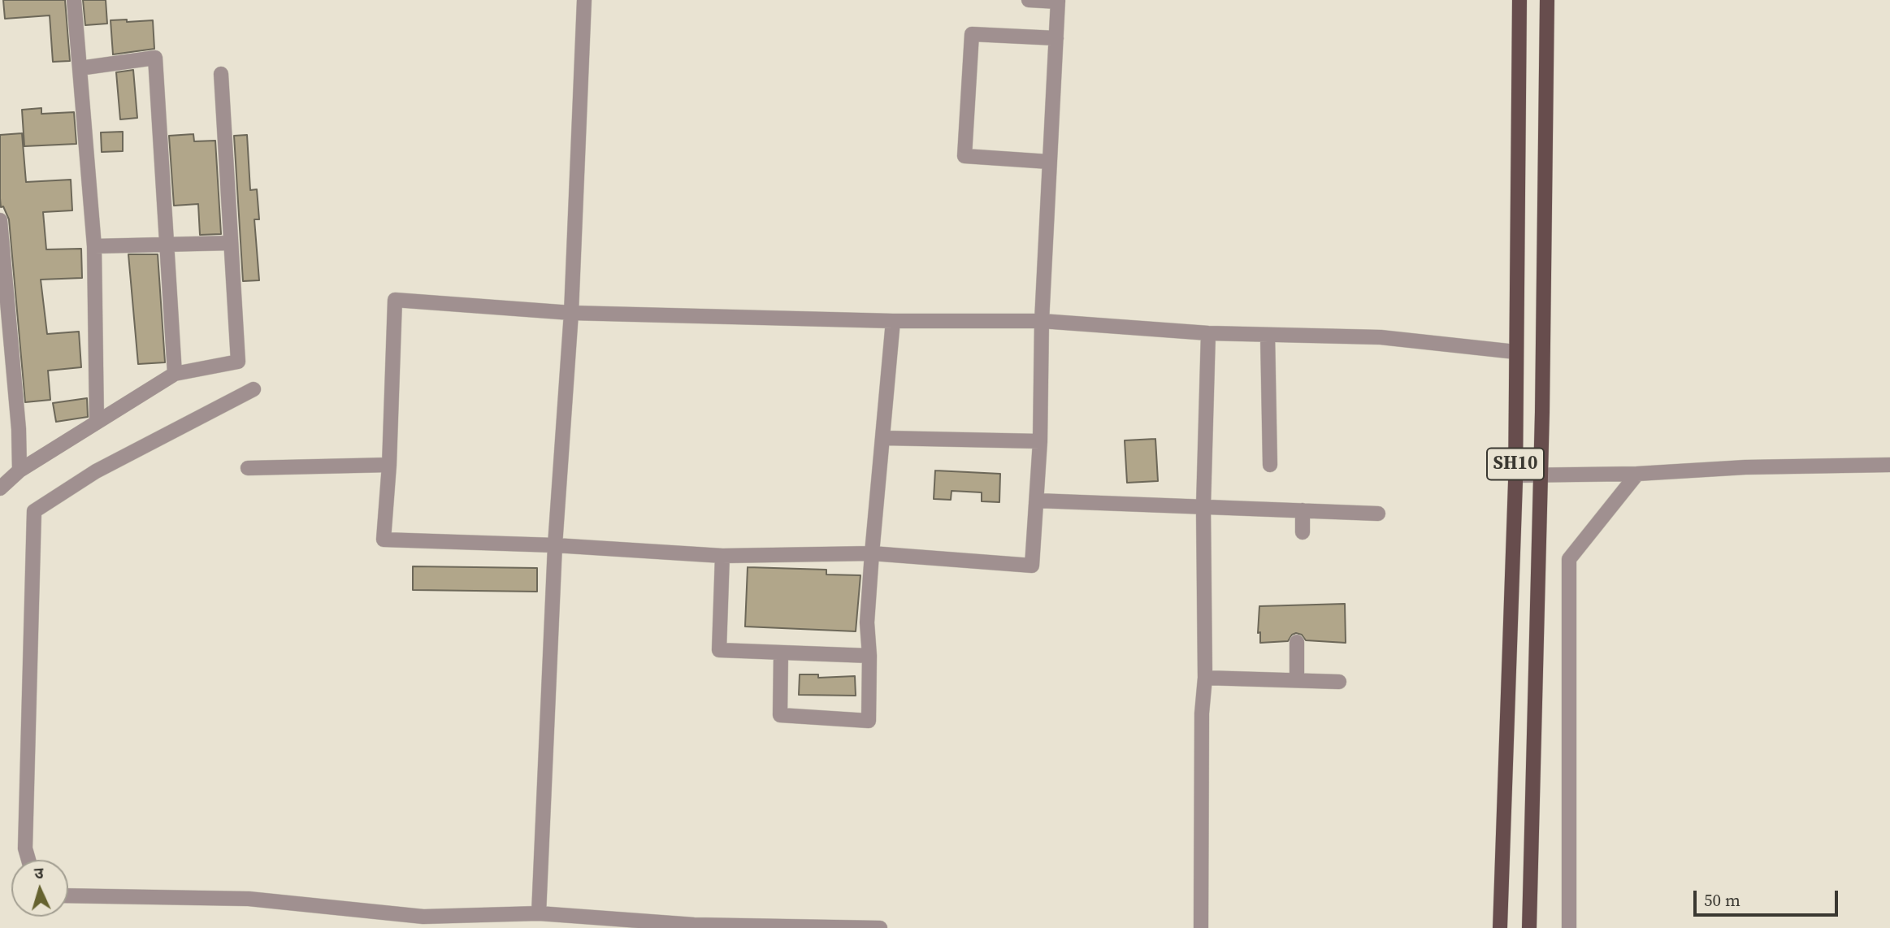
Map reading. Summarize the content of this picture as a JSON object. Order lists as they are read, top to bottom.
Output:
{
  "streets": {
    "main road": ["SH10"]
  },
  "scale_bar": "50 m",
  "north": "top"
}
